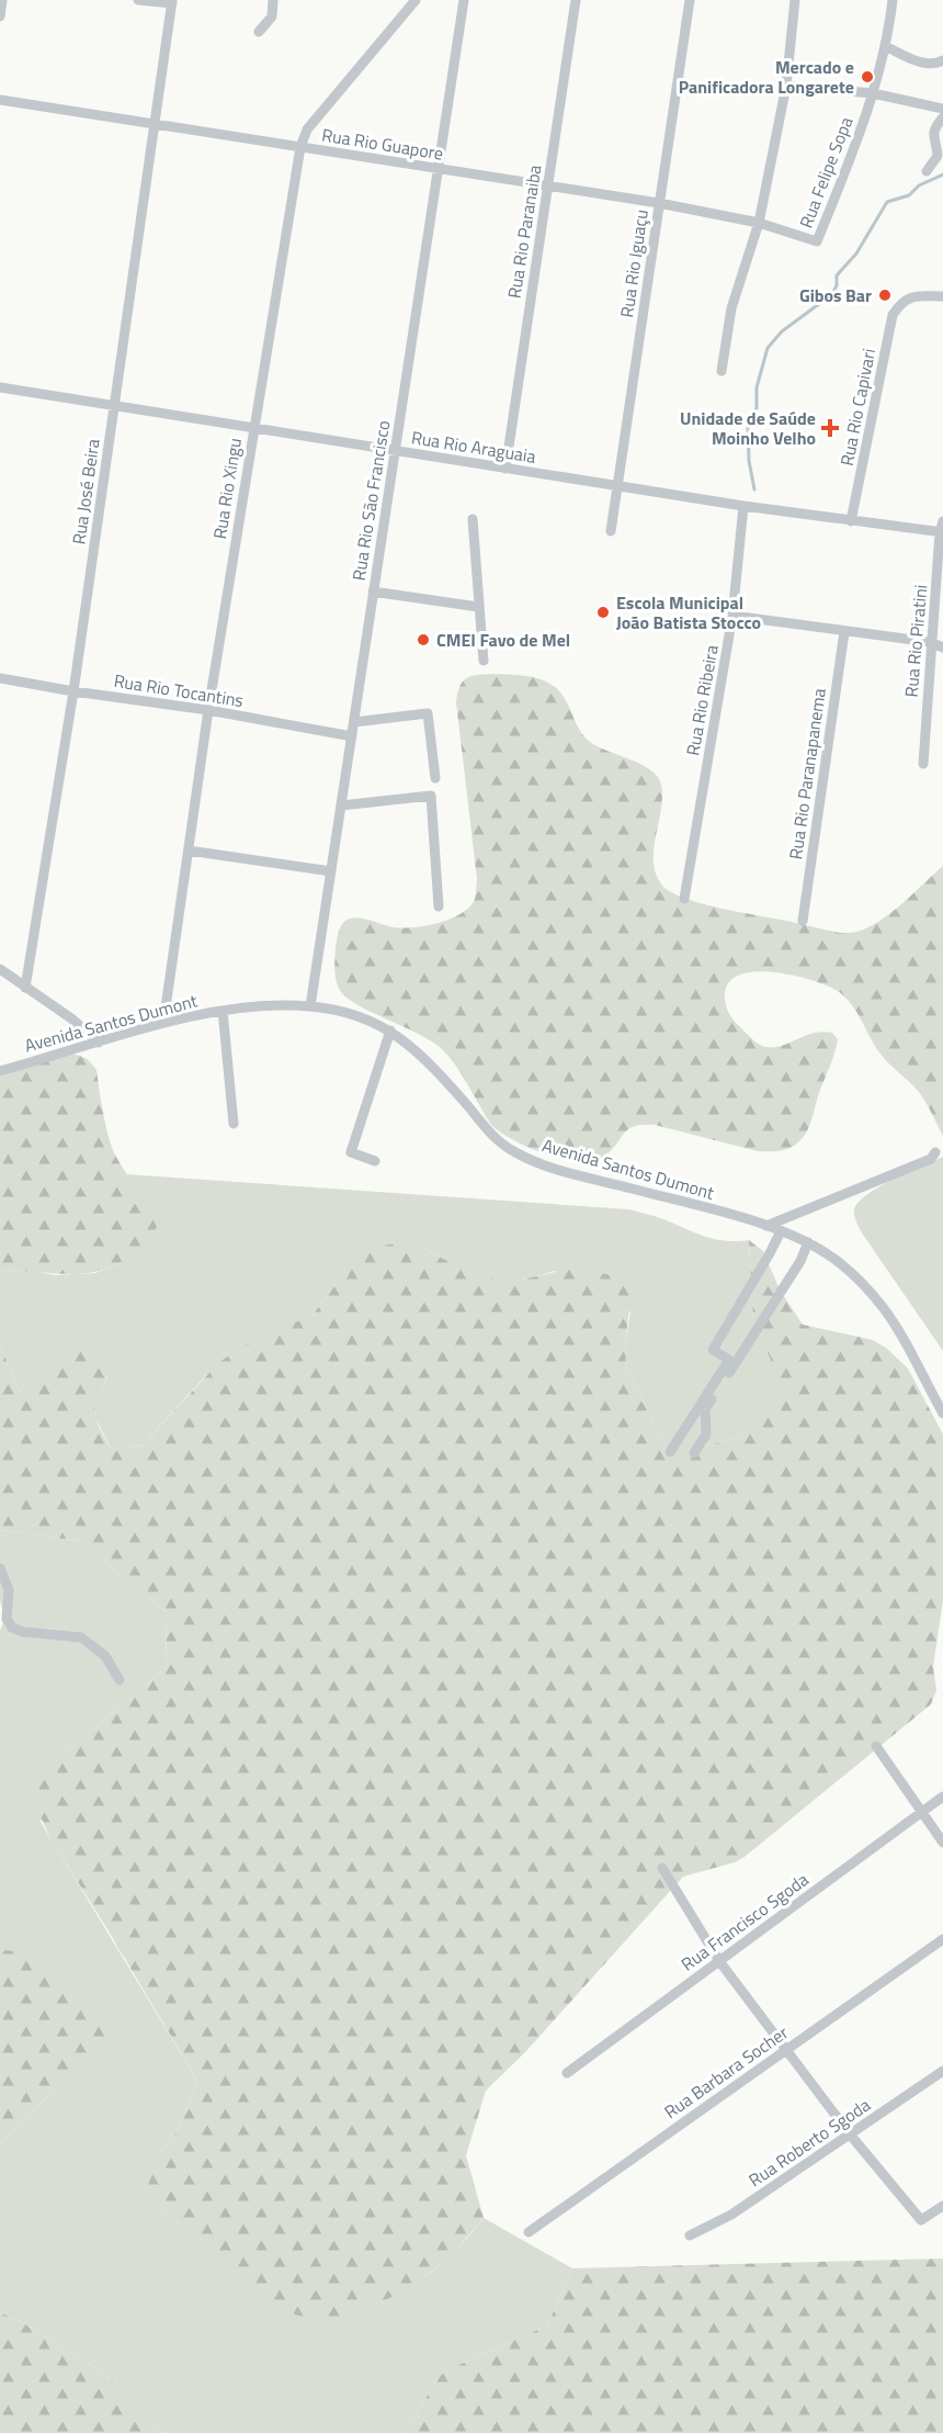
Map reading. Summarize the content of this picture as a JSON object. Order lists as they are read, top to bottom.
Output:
{
  "streets": {
    "street": [
      "Rua Rio Guapore",
      "Rua Felipe Sopa",
      "Rua Rio Paranaiba",
      "Rua Rio Iguaçu",
      "Rua Rio Capivari",
      "Rua Rio Araguaia",
      "Rua Rio Xingu",
      "Rua José Beira",
      "Rua Rio São Francisco",
      "Rua Rio Piratini",
      "Rua Rio Tocantins",
      "Rua Rio Ribeira",
      "Rua Rio Paranapanema",
      "Avenida Santos Dumont",
      "Rua Francisco Sgoda",
      "Rua Barbara Socher",
      "Rua Roberto Sgoda"
    ]
  },
  "crossings": [
    ["Rua Rio Guapore", "Rua Felipe Sopa"],
    ["Rua Rio Guapore", "Rua Rio Paranaiba"],
    ["Rua Rio Guapore", "Rua Rio Iguaçu"],
    ["Rua Rio Guapore", "Rua Rio Xingu"],
    ["Rua Rio Guapore", "Rua José Beira"],
    ["Rua Rio Guapore", "Rua Rio São Francisco"],
    ["Rua Rio Paranaiba", "Rua Rio Araguaia"],
    ["Rua Rio Iguaçu", "Rua Rio Araguaia"],
    ["Rua Rio Capivari", "Rua Rio Araguaia"],
    ["Rua Rio Araguaia", "Rua Rio Xingu"],
    ["Rua Rio Araguaia", "Rua José Beira"],
    ["Rua Rio Araguaia", "Rua Rio São Francisco"],
    ["Rua Rio Araguaia", "Rua Rio Piratini"],
    ["Rua Rio Araguaia", "Rua Rio Ribeira"],
    ["Rua Rio Xingu", "Rua Rio Tocantins"],
    ["Rua Rio Xingu", "Avenida Santos Dumont"],
    ["Rua José Beira", "Rua Rio Tocantins"],
    ["Rua Rio São Francisco", "Rua Rio Tocantins"],
    ["Rua Rio São Francisco", "Avenida Santos Dumont"]
  ],
  "places": {
    "other": [
      "Mercado e Panificadora Longarete",
      "Gibos Bar",
      "Escola Municipal João Batista Stocco",
      "CMEI Favo de Mel"
    ],
    "health": ["Unidade de Saúde Moinho Velho"]
  }
}
